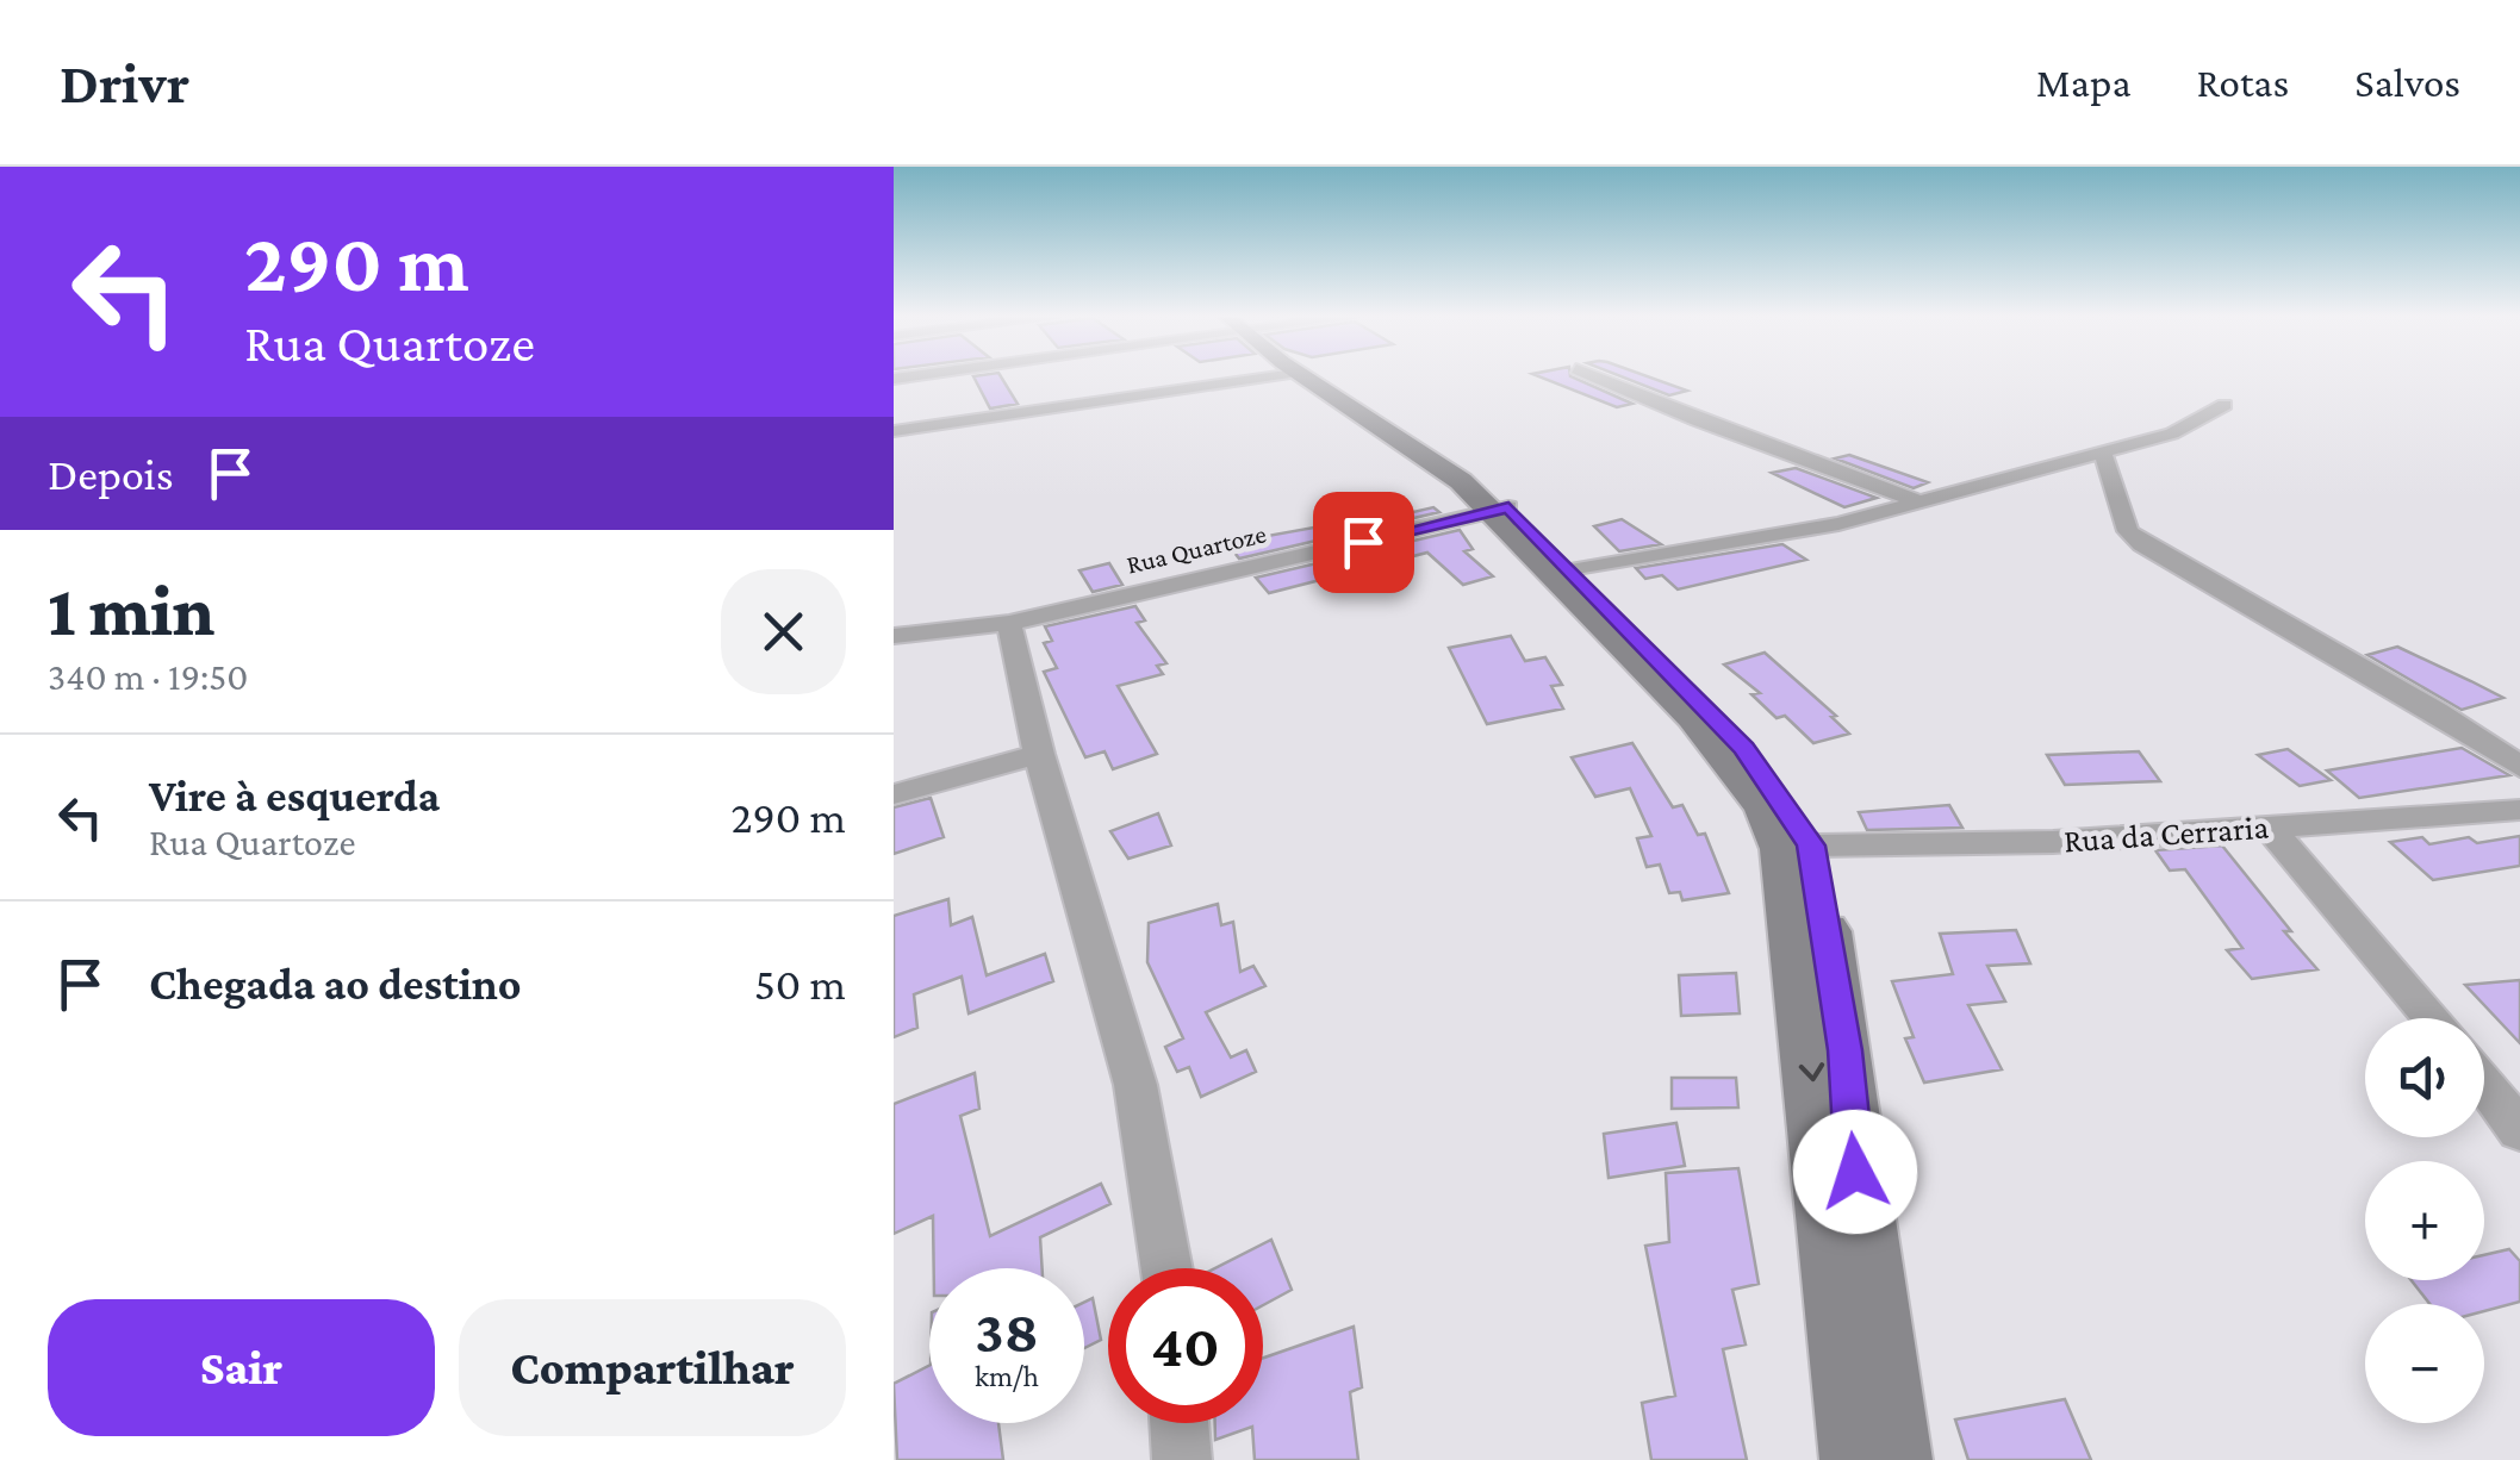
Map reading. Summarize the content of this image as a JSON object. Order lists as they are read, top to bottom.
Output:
{
  "streets": {
    "street": ["Rua Quartoze", "Rua da Cerraria"]
  },
  "page": {
    "header": "Drivr",
    "nav": ["Mapa", "Rotas", "Salvos"],
    "turn": ["290 m", "Rua Quartoze"],
    "then": "Depois",
    "heading": ["1 min", "340 m · 19:50"],
    "list": [
      {
        "name": "Vire à esquerda",
        "note": "Rua Quartoze",
        "value": "290 m"
      },
      {
        "name": "Chegada ao destino",
        "value": "50 m"
      }
    ],
    "map_buttons": ["+", "−"],
    "speed": "38 km/h",
    "limit": "40",
    "buttons": ["Sair", "Compartilhar"]
  }
}
